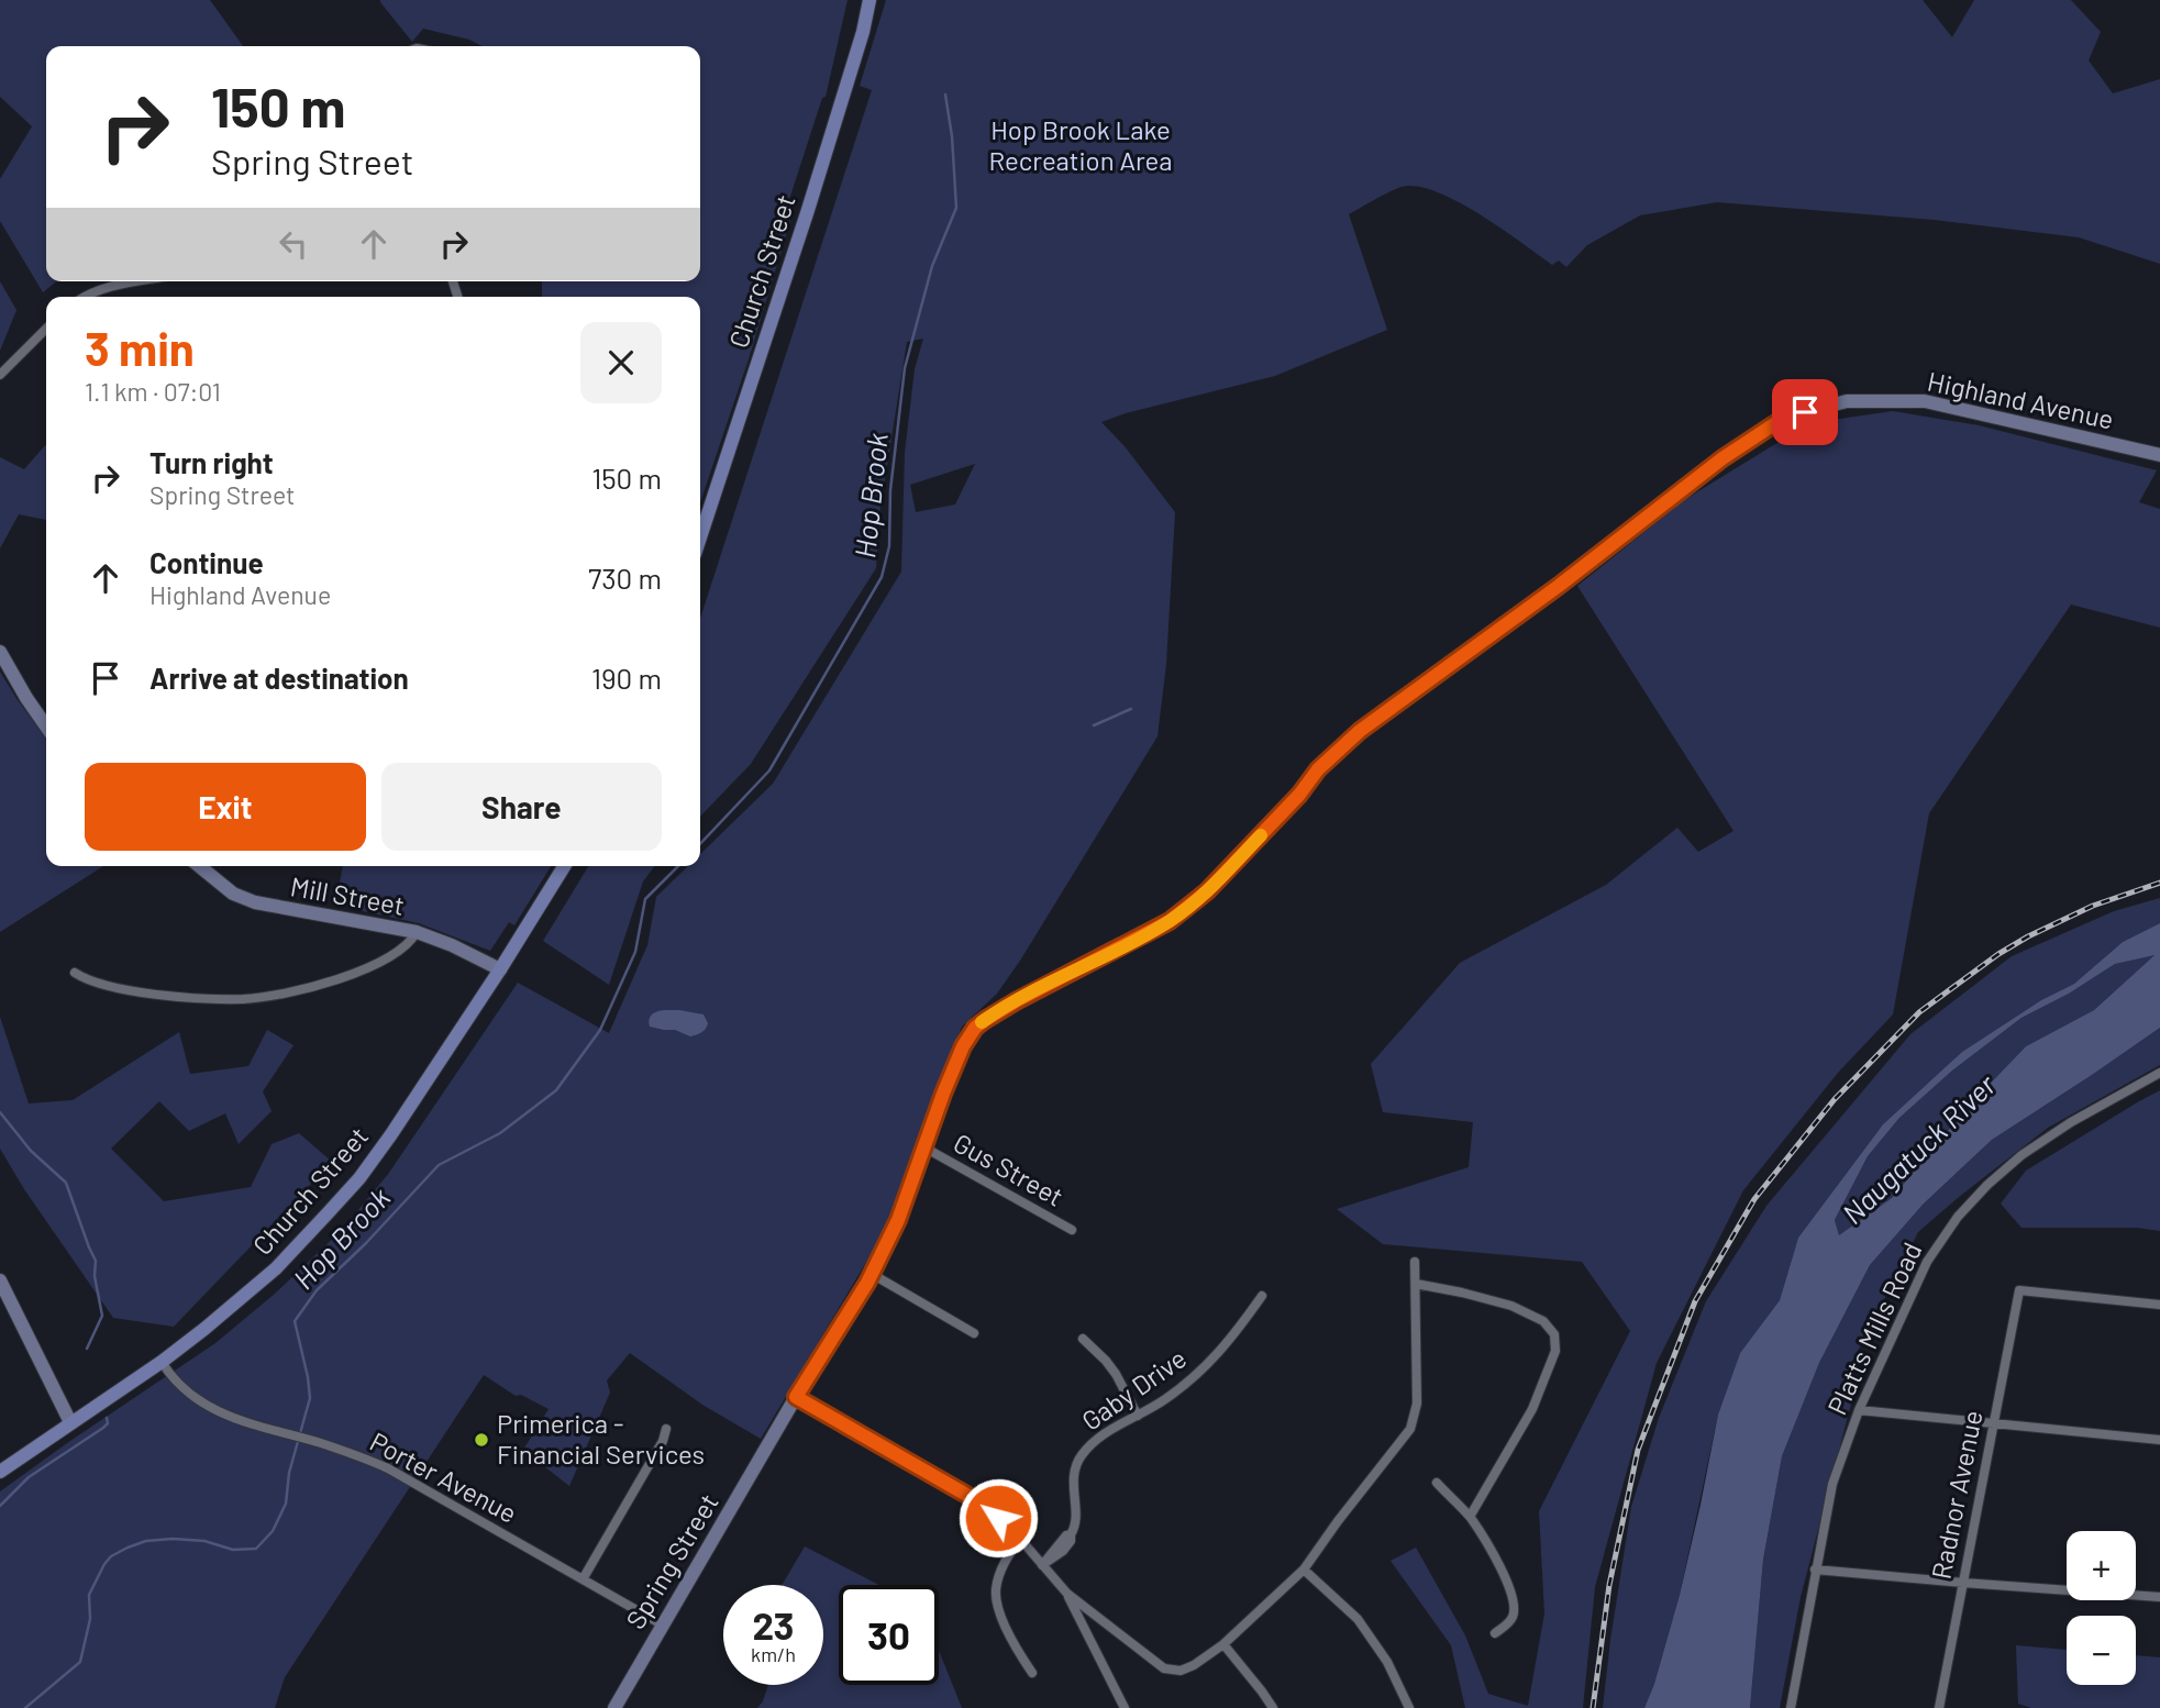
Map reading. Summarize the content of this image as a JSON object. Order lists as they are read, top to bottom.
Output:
{
  "streets": {
    "main road": [
      "Church Street",
      "Highland Avenue",
      "Mill Street",
      "Spring Street"
    ],
    "street": [
      "Gus Street",
      "Platts Mills Road",
      "Gaby Drive",
      "Porter Avenue",
      "Radnor Avenue"
    ]
  },
  "crossings": [
    ["Church Street", "Mill Street"],
    ["Church Street", "Porter Avenue"],
    ["Highland Avenue", "Spring Street"],
    ["Gus Street", "Spring Street"],
    ["Porter Avenue", "Spring Street"]
  ],
  "water": ["Hop Brook", "Naugatuck River"],
  "parks": ["Hop Brook Lake Recreation Area"],
  "places": ["Primerica - Financial Services"],
  "page": {
    "turn": ["150 m", "Spring Street"],
    "heading": ["3 min", "1.1 km · 07:01"],
    "list": [
      {
        "name": "Turn right",
        "note": "Spring Street",
        "value": "150 m"
      },
      {
        "name": "Continue",
        "note": "Highland Avenue",
        "value": "730 m"
      },
      {
        "name": "Arrive at destination",
        "value": "190 m"
      }
    ],
    "buttons": ["Exit", "Share"],
    "map_buttons": ["+", "−"],
    "speed": "23 km/h",
    "limit": "30"
  }
}
